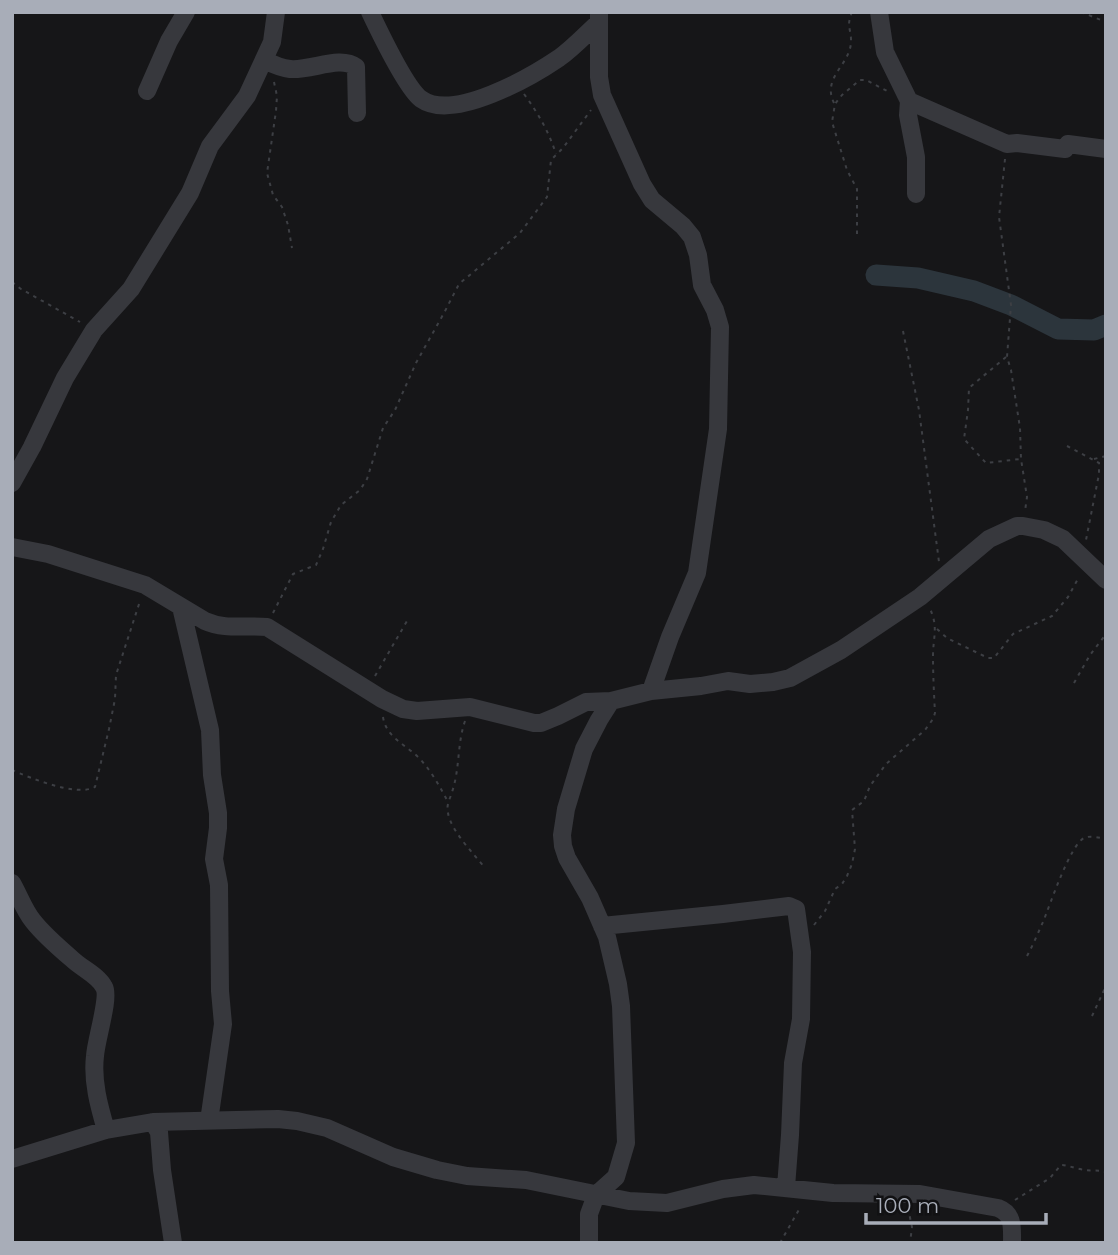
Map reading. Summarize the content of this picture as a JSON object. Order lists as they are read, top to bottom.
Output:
{
  "scale_bar": "100 m"
}
